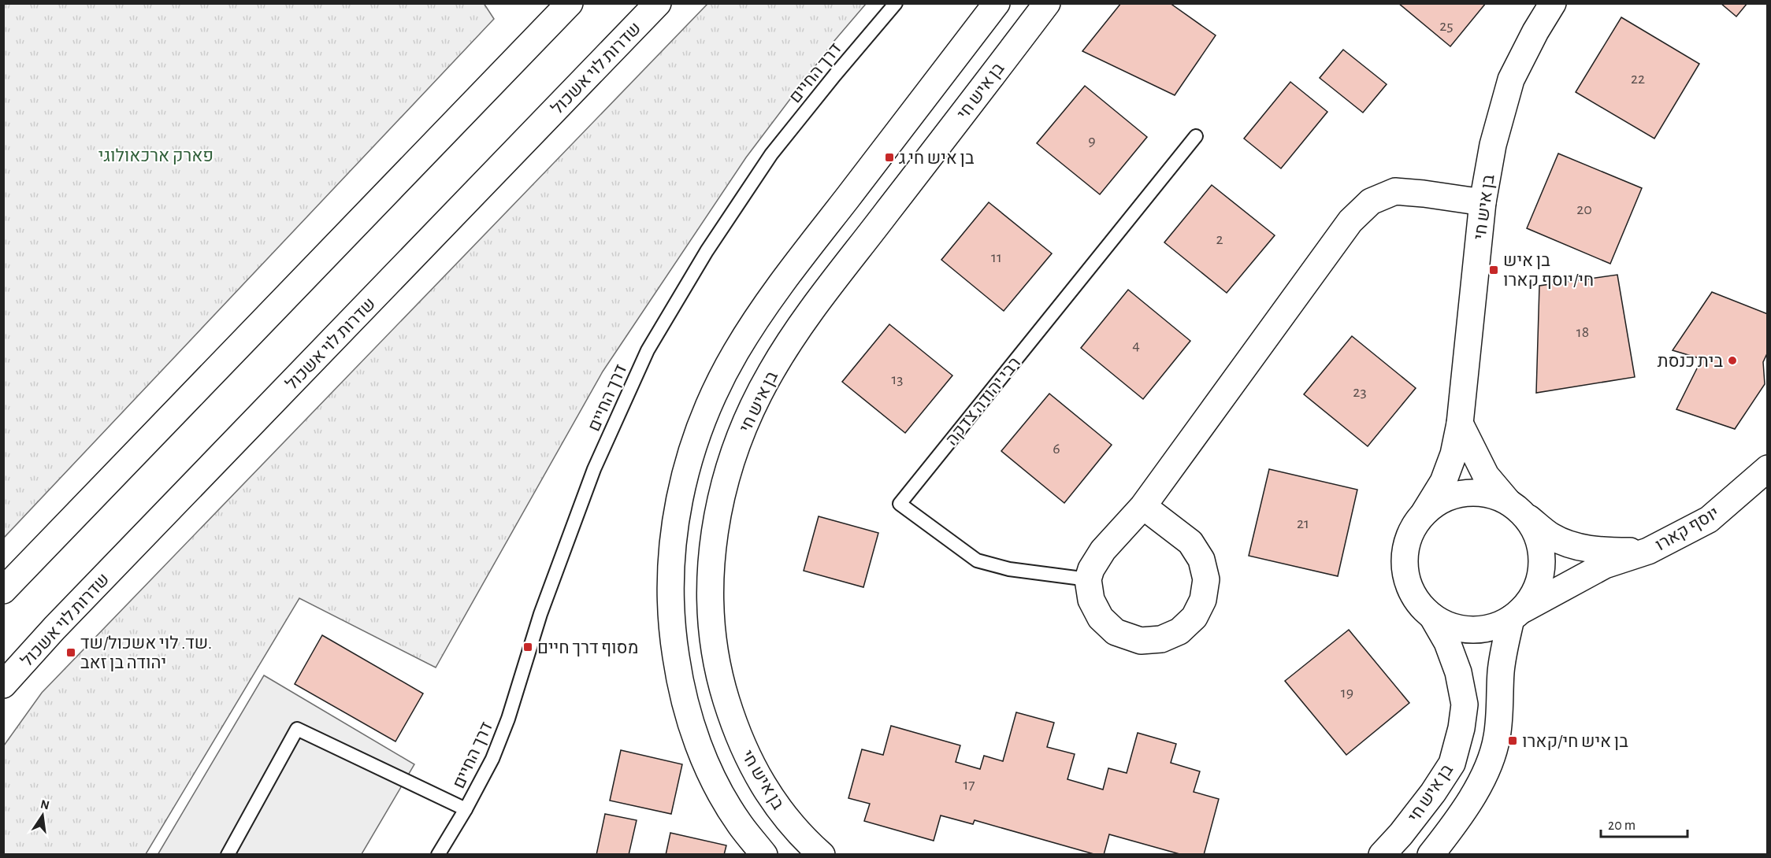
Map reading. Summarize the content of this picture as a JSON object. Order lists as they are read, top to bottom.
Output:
{
  "streets": {
    "street": ["שדרות לוי אשכול", "בן איש חי", "יוסף קארו"],
    "lane": ["דרך החיים", "רבי יהודה צדקה"]
  },
  "crossings": [
    ["בן איש חי", "יוסף קארו"]
  ],
  "parks": ["פארק ארכאולוגי"],
  "places": {
    "transit": [
      "בן איש חי ג",
      "בן איש חי/יוסף קארו",
      "מסוף דרך חיים",
      "שד. לוי אשכול/שד. יהודה בן זאב",
      "בן איש חי/קארו"
    ],
    "other": ["בית כנסת"]
  },
  "house_numbers": [
    "25",
    "22",
    "9",
    "20",
    "2",
    "11",
    "18",
    "4",
    "13",
    "23",
    "6",
    "21",
    "19",
    "17"
  ],
  "scale_bar": "20 m",
  "north": "top"
}
